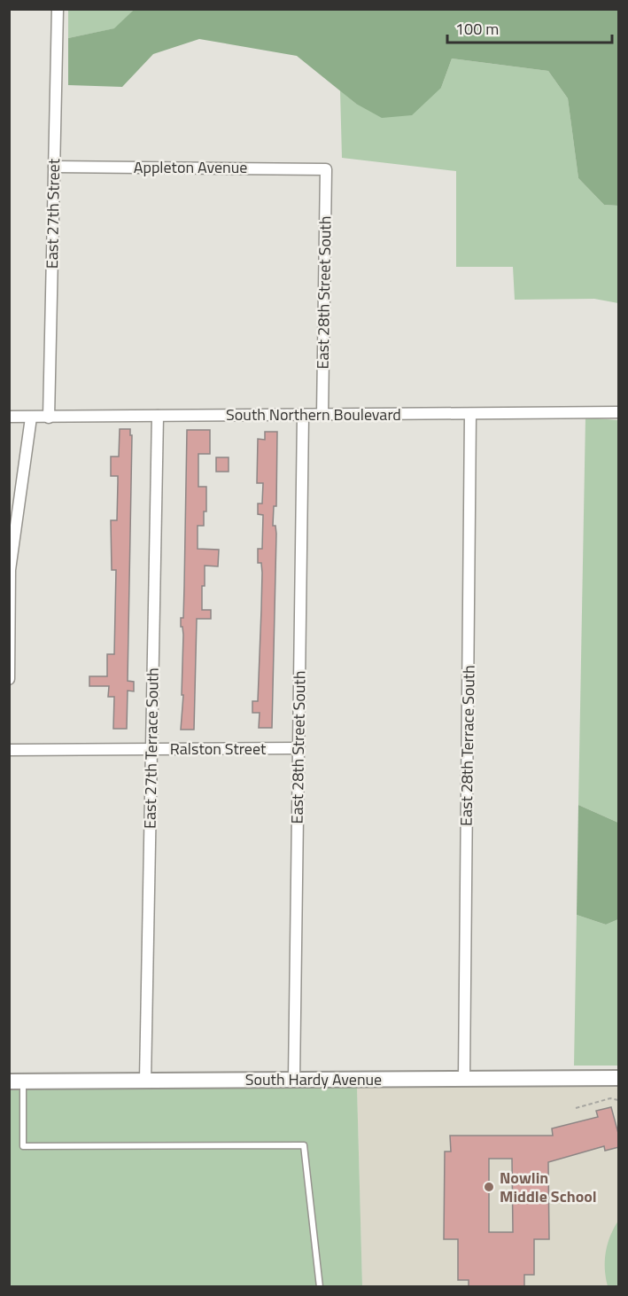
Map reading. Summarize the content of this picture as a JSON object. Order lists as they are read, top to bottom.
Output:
{
  "streets": {
    "street": [
      "Appleton Avenue",
      "East 27th Street",
      "East 28th Street South",
      "South Northern Boulevard",
      "East 28th Terrace South",
      "East 27th Terrace South",
      "Ralston Street",
      "South Hardy Avenue"
    ]
  },
  "crossings": [
    ["Appleton Avenue", "East 27th Street"],
    ["Appleton Avenue", "East 28th Street South"],
    ["East 27th Street", "South Northern Boulevard"],
    ["East 28th Street South", "South Northern Boulevard"],
    ["East 28th Street South", "Ralston Street"],
    ["East 28th Street South", "South Hardy Avenue"],
    ["South Northern Boulevard", "East 28th Terrace South"],
    ["South Northern Boulevard", "East 27th Terrace South"],
    ["East 28th Terrace South", "South Hardy Avenue"],
    ["East 27th Terrace South", "Ralston Street"],
    ["East 27th Terrace South", "South Hardy Avenue"]
  ],
  "places": ["Nowlin Middle School"],
  "scale_bar": "100 m"
}
